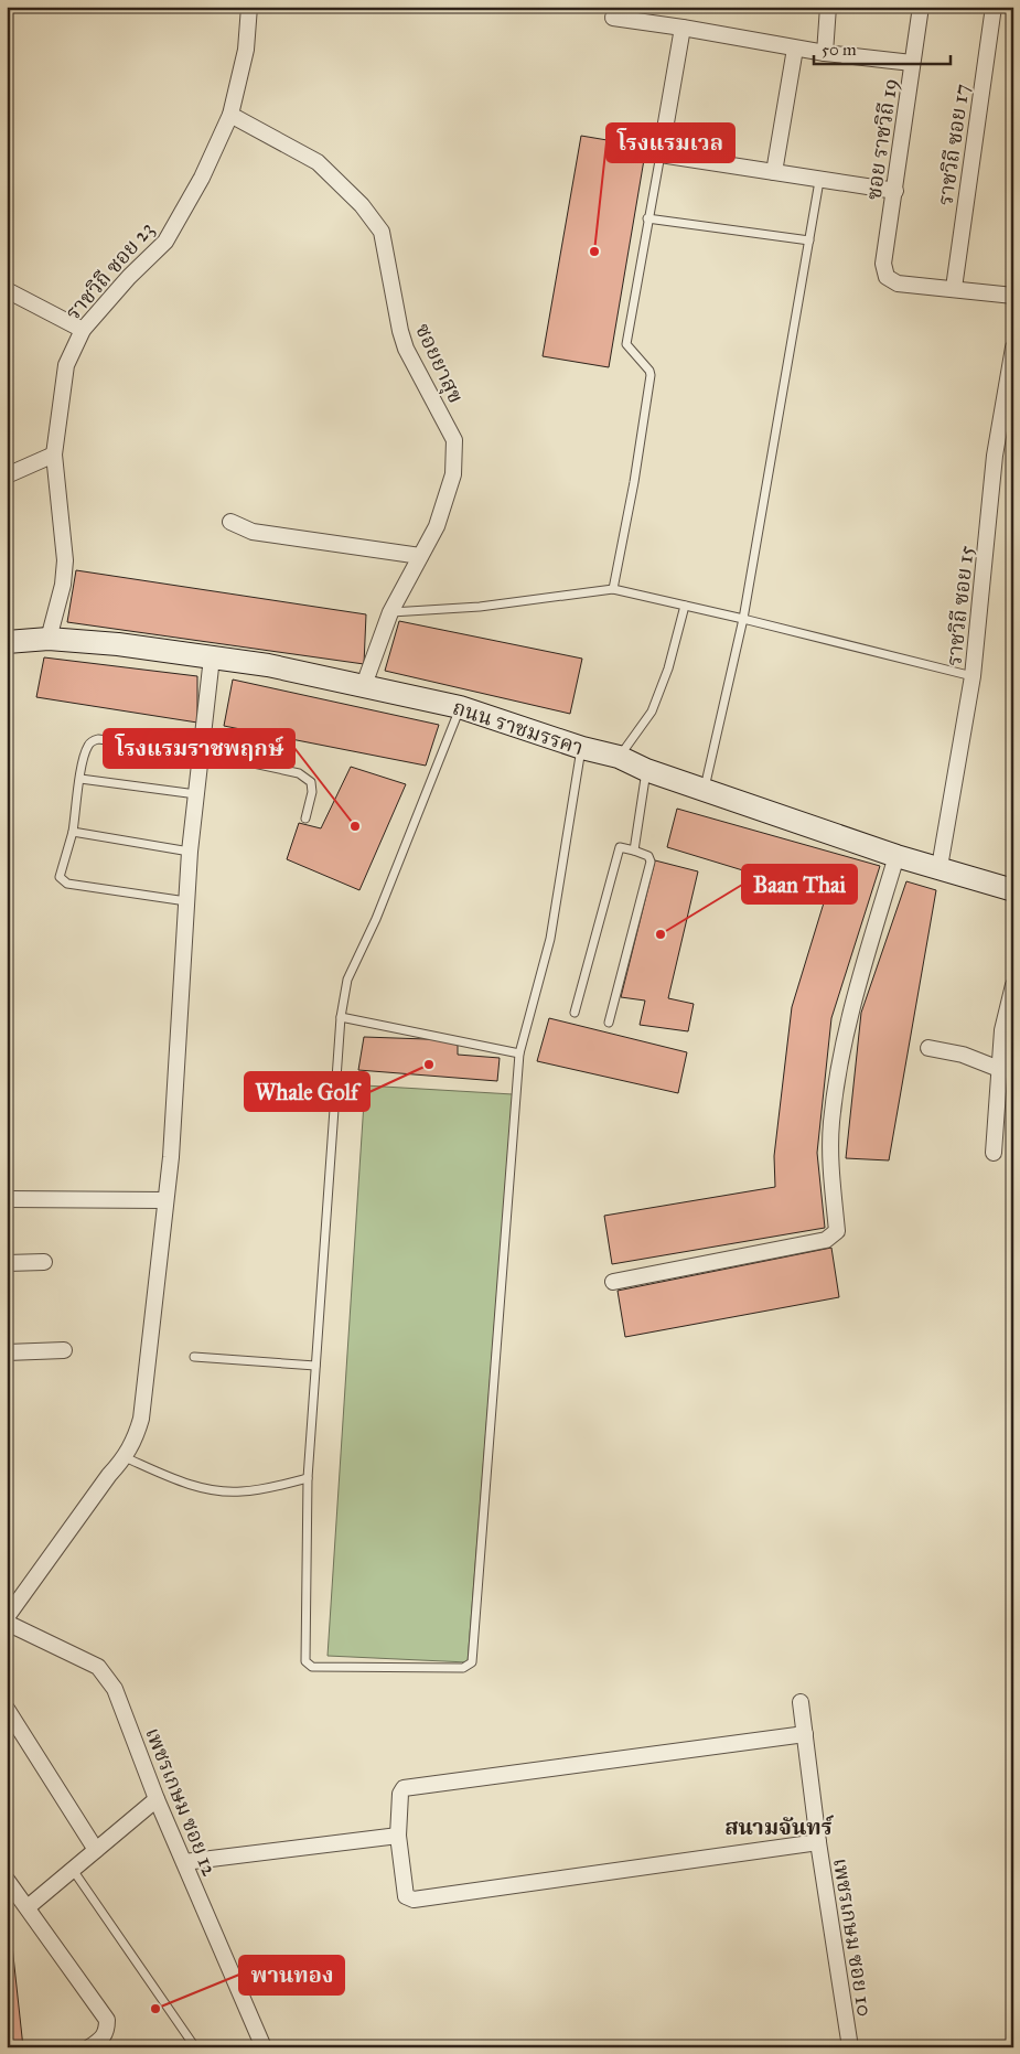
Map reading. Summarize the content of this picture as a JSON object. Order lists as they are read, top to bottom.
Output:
{
  "streets": {
    "street": [
      "ซอย ราชวิถี 19",
      "ราชวิถี ซอย 17",
      "ราชวิถี ซอย 23",
      "ซอยยาสุข",
      "ราชวิถี ซอย 15",
      "ถนน ราชมรรคา",
      "เพชรเกษม ซอย 12",
      "เพชรเกษม ซอย 10"
    ]
  },
  "crossings": [
    ["ซอย ราชวิถี 19", "ราชวิถี ซอย 17"],
    ["ราชวิถี ซอย 23", "ซอยยาสุข"],
    ["ราชวิถี ซอย 23", "ถนน ราชมรรคา"],
    ["ซอยยาสุข", "ถนน ราชมรรคา"],
    ["ราชวิถี ซอย 15", "ถนน ราชมรรคา"]
  ],
  "districts": ["สนามจันทร์"],
  "places": [
    "โรงแรมเวล",
    "โรงแรมราชพฤกษ์",
    "Baan Thai",
    "Whale Golf",
    "พานทอง"
  ],
  "scale_bar": "50 m"
}
